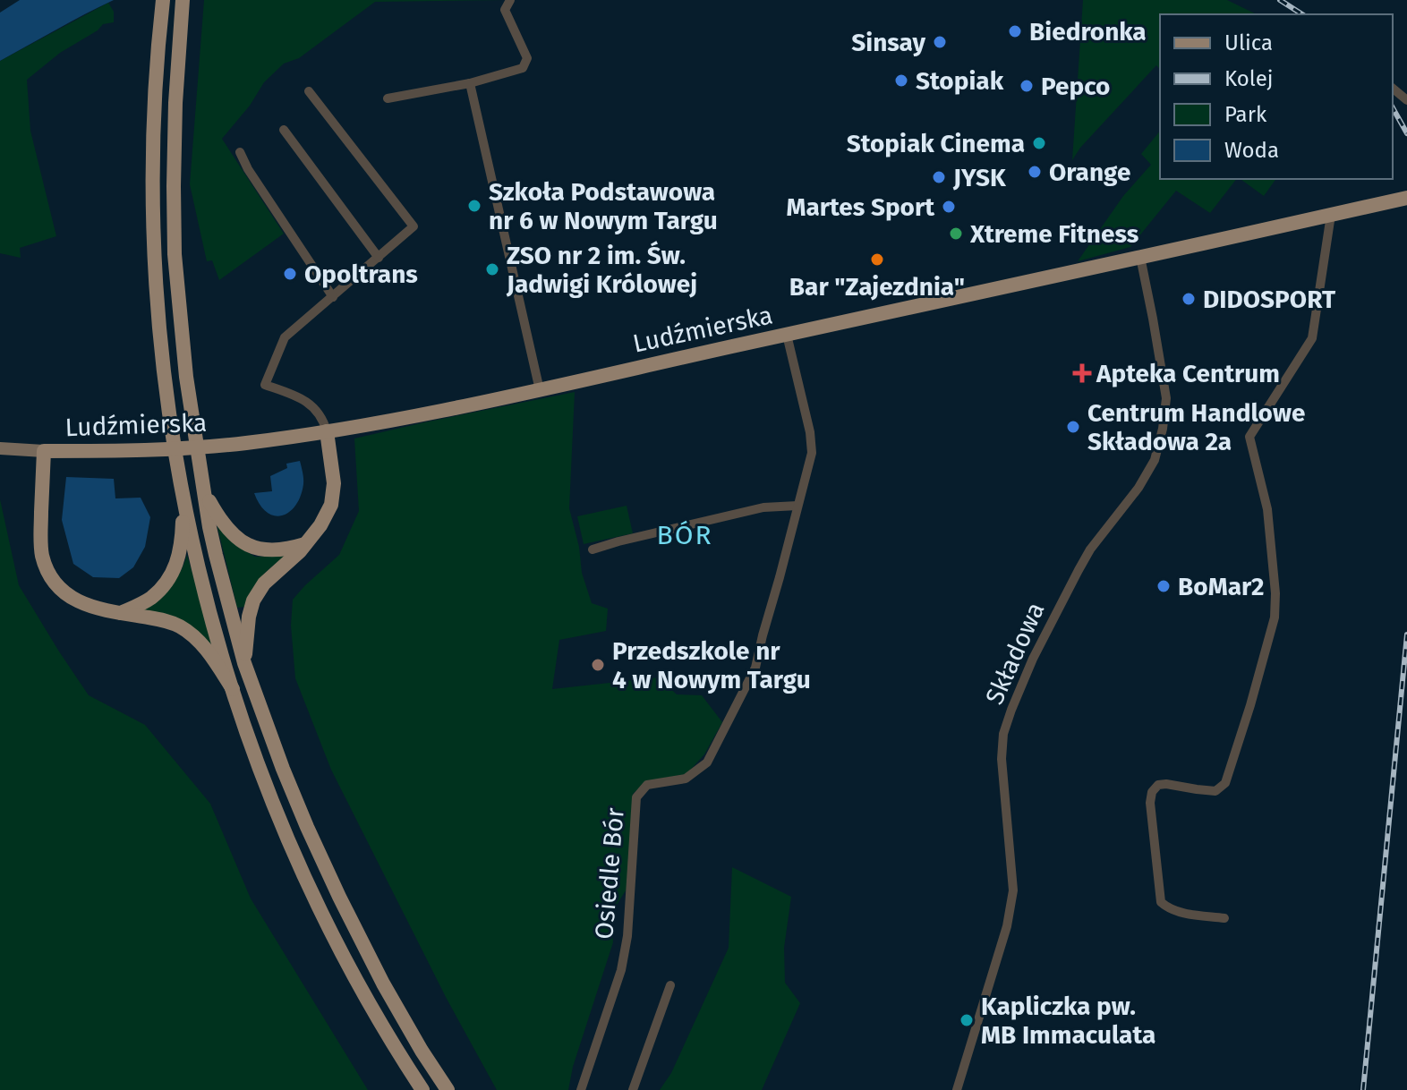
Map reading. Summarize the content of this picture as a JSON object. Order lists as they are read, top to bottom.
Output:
{
  "streets": {
    "main road": ["Ludźmierska"],
    "street": ["Składowa", "Osiedle Bór"]
  },
  "crossings": [
    ["Ludźmierska", "Składowa"],
    ["Ludźmierska", "Osiedle Bór"]
  ],
  "districts": ["BÓR"],
  "places": {
    "other": [
      "Biedronka",
      "Sinsay",
      "Stopiak",
      "Pepco",
      "Stopiak Cinema",
      "Orange",
      "JYSK",
      "Szkoła Podstawowa nr 6 w Nowym Targu",
      "Martes Sport",
      "Xtreme Fitness",
      "Bar \"Zajezdnia\"",
      "ZSO nr 2 im. Św. Jadwigi Królowej",
      "Opoltrans",
      "DIDOSPORT",
      "Centrum Handlowe Składowa 2a",
      "BoMar2",
      "Przedszkole nr 4 w Nowym Targu",
      "Kapliczka pw. MB Immaculata"
    ],
    "health": ["Apteka Centrum"]
  },
  "legend": [
    "Ulica",
    "Kolej",
    "Park",
    "Woda"
  ]
}
